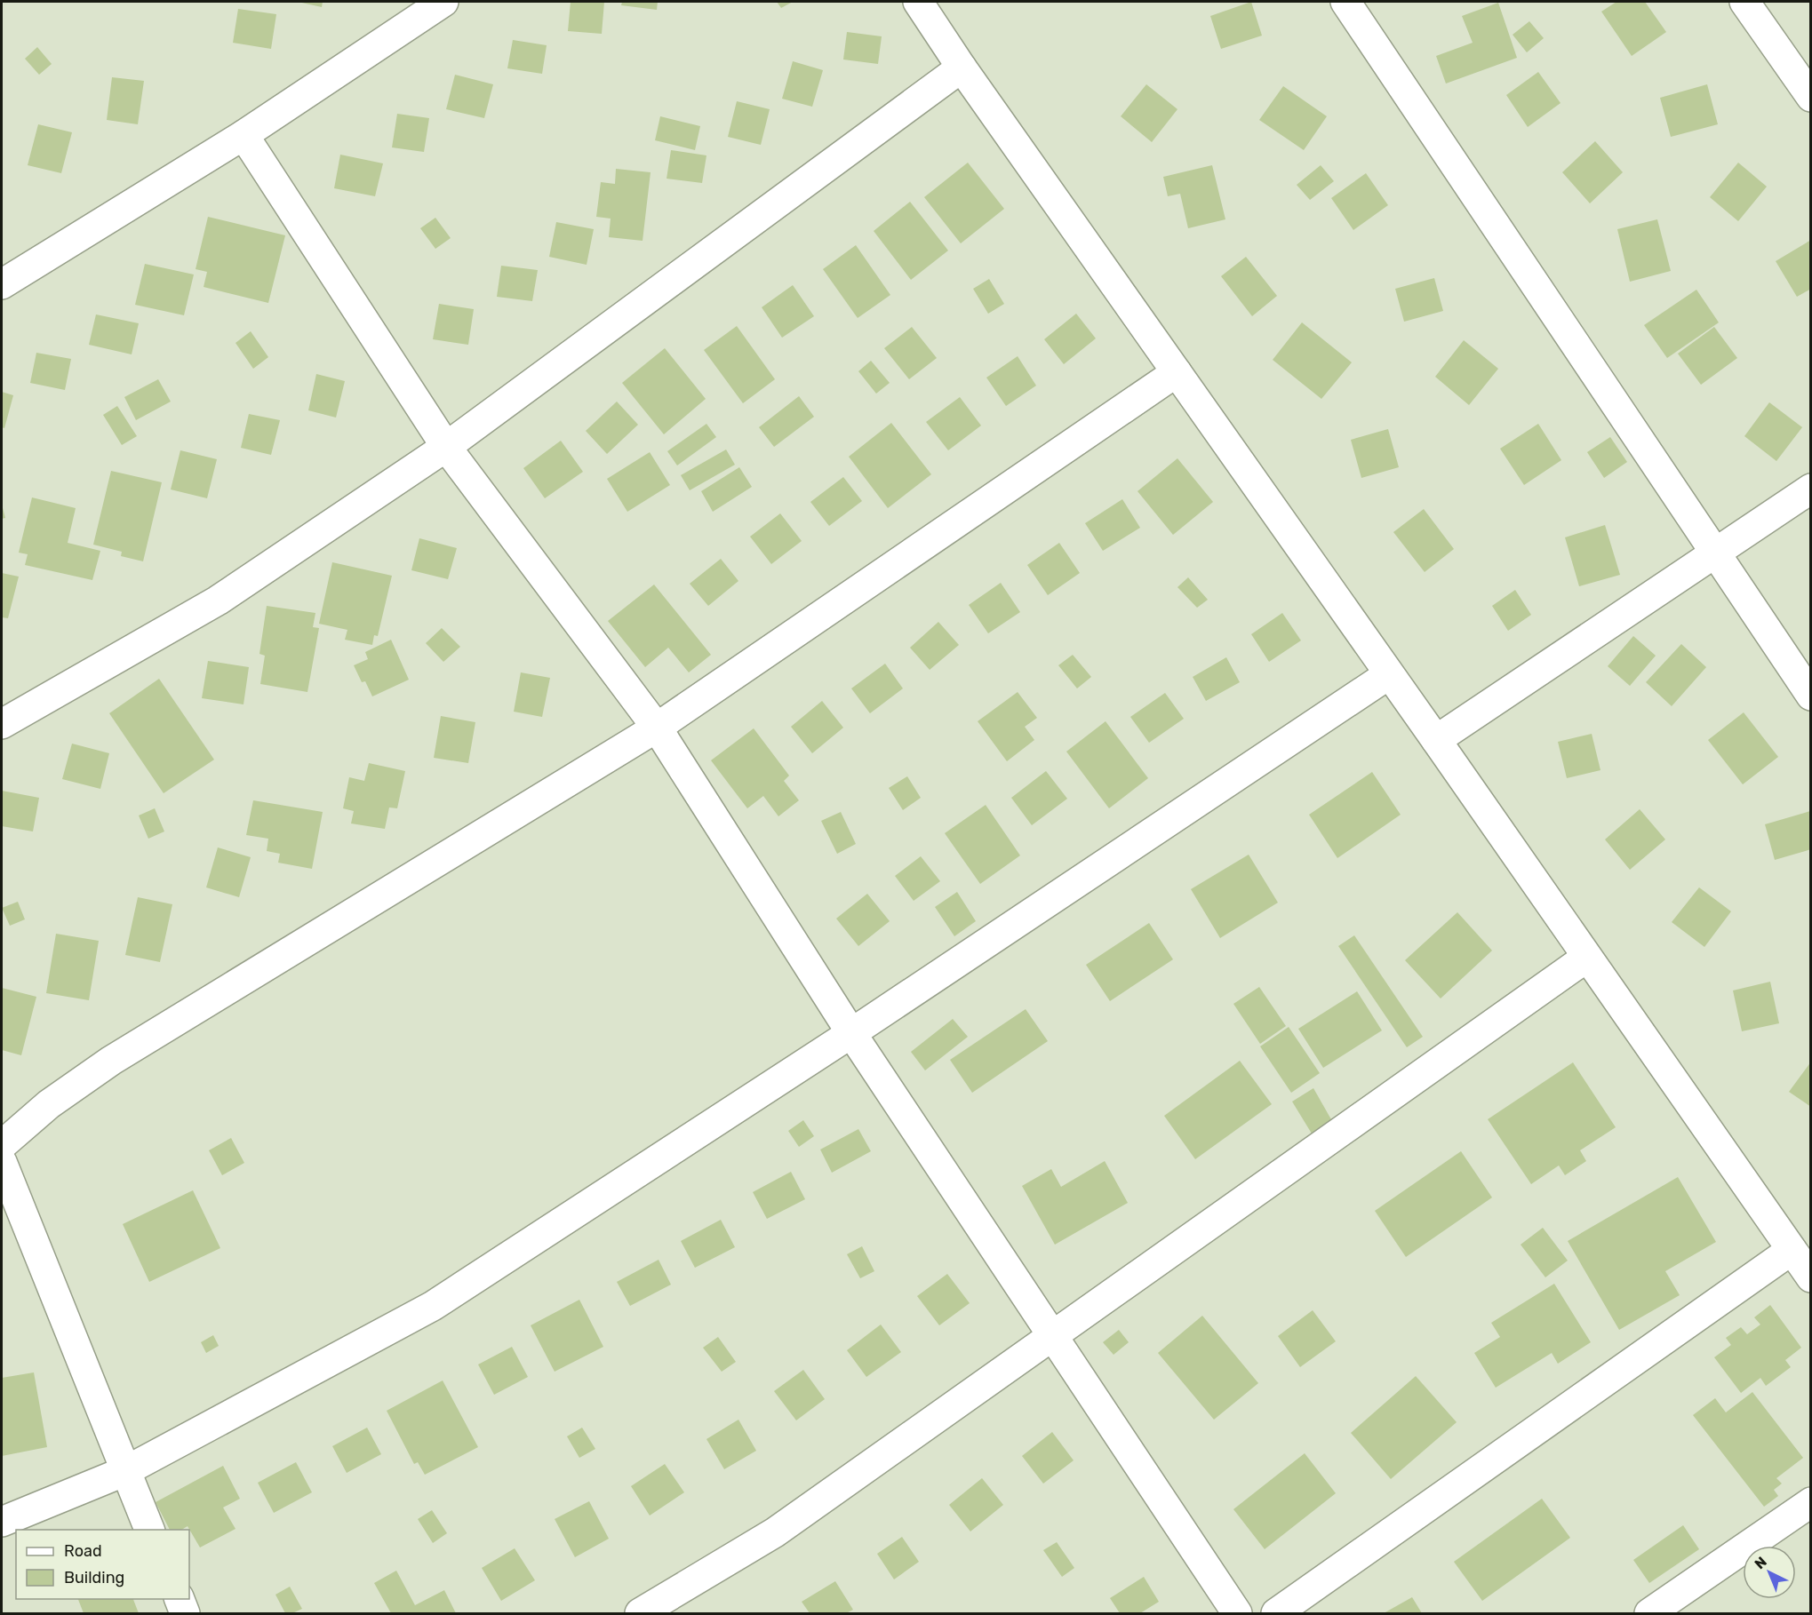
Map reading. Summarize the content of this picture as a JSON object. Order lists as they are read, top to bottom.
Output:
{
  "legend": ["Road", "Building"],
  "north": "top left"
}
